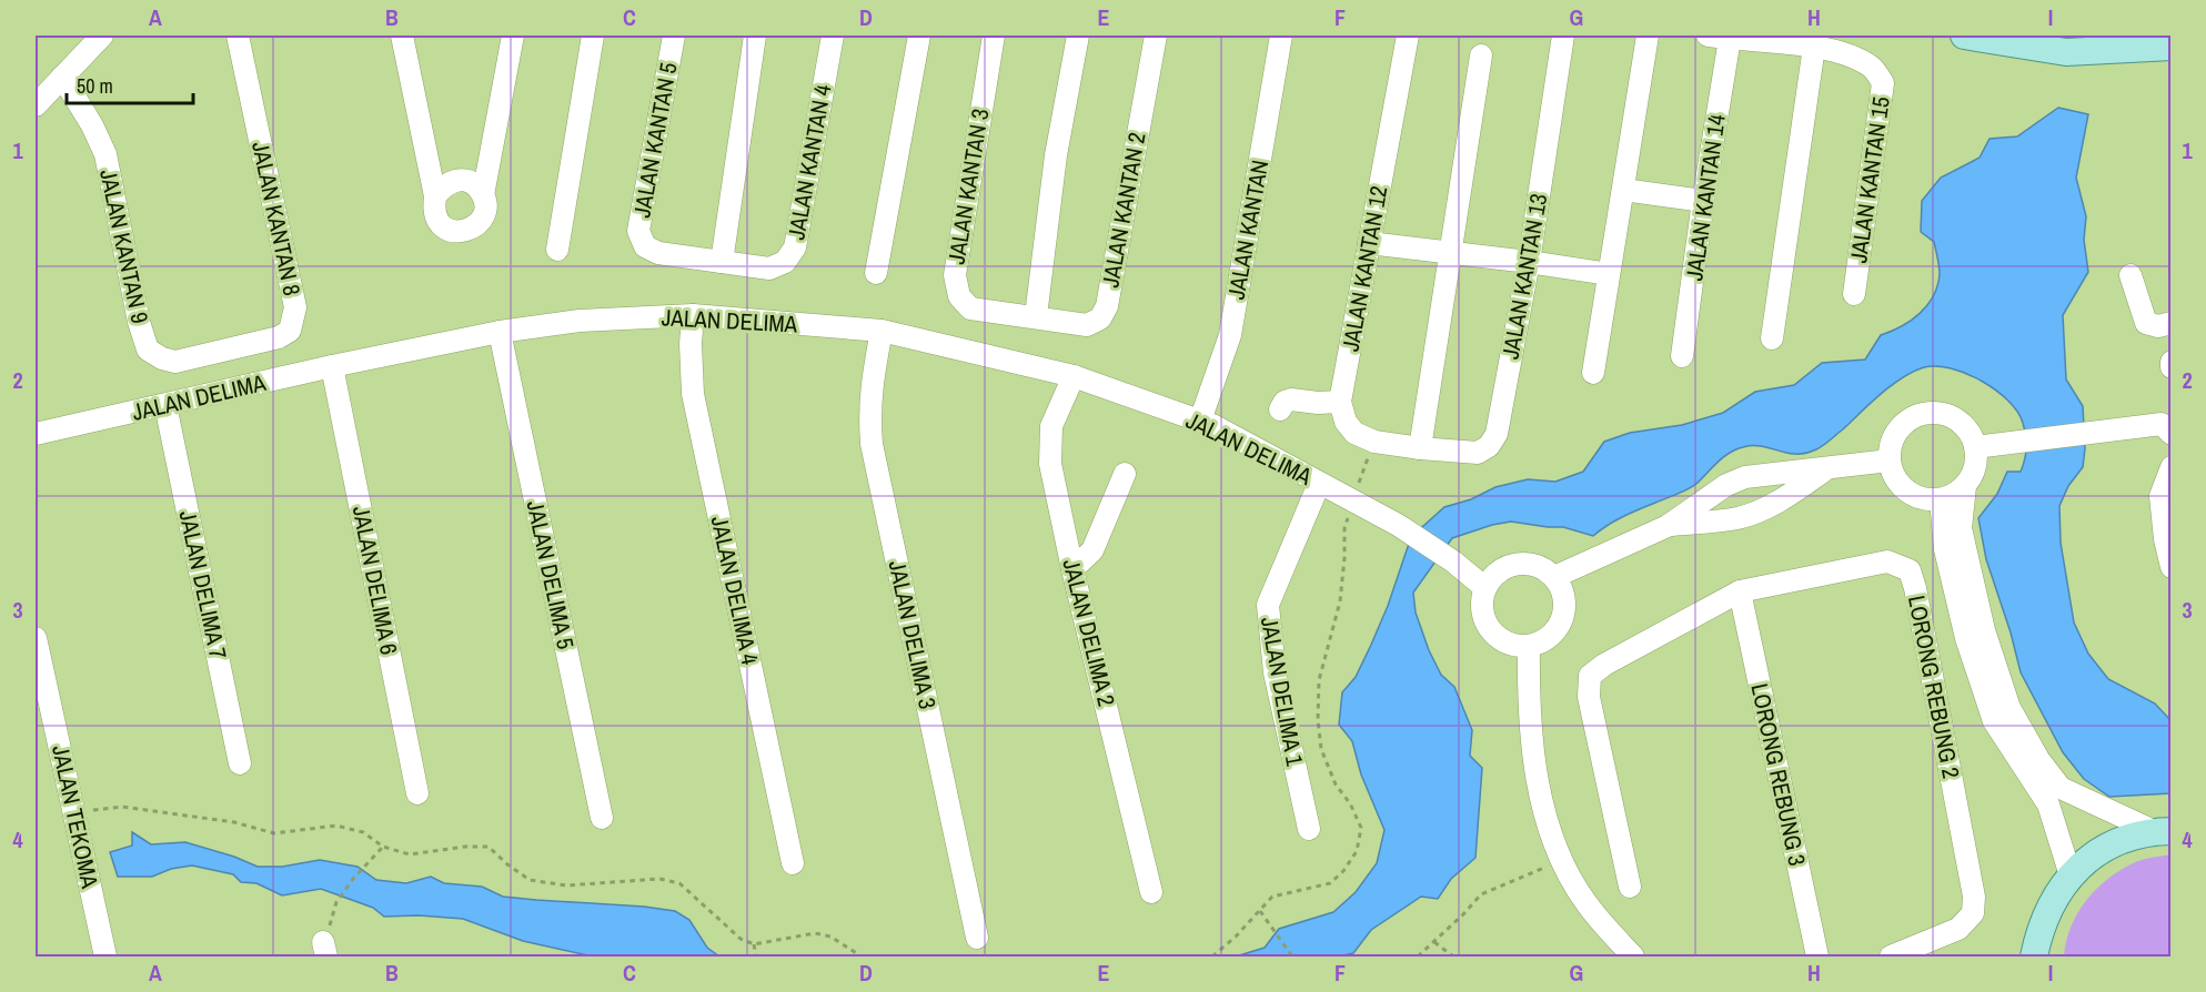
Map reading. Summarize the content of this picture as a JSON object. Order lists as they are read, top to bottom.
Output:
{
  "streets": {
    "street": [
      "JALAN KANTAN 5",
      "JALAN KANTAN 4",
      "JALAN KANTAN 15",
      "JALAN KANTAN 3",
      "JALAN KANTAN 14",
      "JALAN KANTAN 2",
      "JALAN KANTAN 8",
      "JALAN KANTAN",
      "JALAN KANTAN 9",
      "JALAN KANTAN 12",
      "JALAN KANTAN 13",
      "JALAN DELIMA",
      "JALAN DELIMA 5",
      "JALAN DELIMA 6",
      "JALAN DELIMA 7",
      "JALAN DELIMA 4",
      "JALAN DELIMA 2",
      "JALAN DELIMA 3",
      "LORONG REBUNG 2",
      "JALAN DELIMA 1",
      "LORONG REBUNG 3",
      "JALAN TEKOMA"
    ]
  },
  "crossings": [
    ["JALAN KANTAN 5", "JALAN KANTAN 4"],
    ["JALAN KANTAN 3", "JALAN KANTAN 2"],
    ["JALAN KANTAN 8", "JALAN KANTAN 9"],
    ["JALAN KANTAN", "JALAN DELIMA"],
    ["JALAN DELIMA", "JALAN DELIMA 5"],
    ["JALAN DELIMA", "JALAN DELIMA 6"],
    ["JALAN DELIMA", "JALAN DELIMA 7"],
    ["JALAN DELIMA", "JALAN DELIMA 4"],
    ["JALAN DELIMA", "JALAN DELIMA 2"],
    ["JALAN DELIMA", "JALAN DELIMA 3"],
    ["JALAN DELIMA", "JALAN DELIMA 1"],
    ["LORONG REBUNG 2", "LORONG REBUNG 3"]
  ],
  "scale_bar": "50 m",
  "grid": {
    "columns": [
      "A",
      "B",
      "C",
      "D",
      "E",
      "F",
      "G",
      "H",
      "I"
    ],
    "rows": [
      "1",
      "2",
      "3",
      "4"
    ]
  }
}
